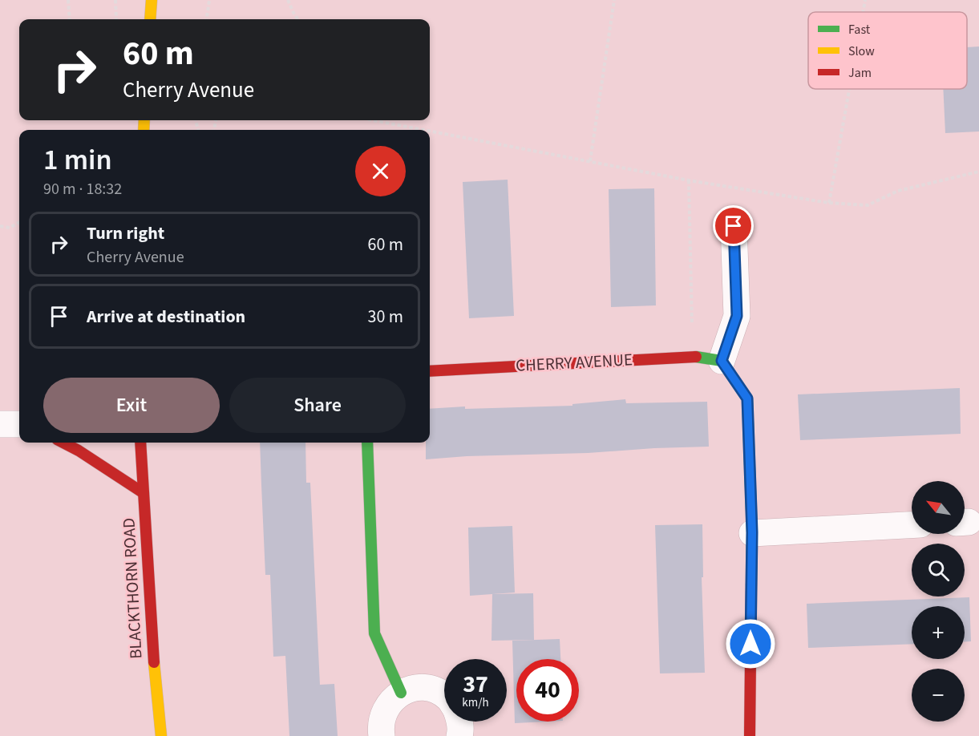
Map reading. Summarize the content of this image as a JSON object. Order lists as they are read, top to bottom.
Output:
{
  "streets": {
    "street": ["CHERRY AVENUE", "BLACKTHORN ROAD"]
  },
  "legend": ["Fast", "Slow", "Jam"],
  "north": "top left",
  "page": {
    "turn": ["60 m", "Cherry Avenue"],
    "heading": ["1 min", "90 m · 18:32"],
    "list": [
      {
        "name": "Turn right",
        "note": "Cherry Avenue",
        "value": "60 m"
      },
      {
        "name": "Arrive at destination",
        "value": "30 m"
      }
    ],
    "buttons": ["Exit", "Share"],
    "map_buttons": ["+", "−"],
    "speed": "37 km/h",
    "limit": "40"
  }
}
